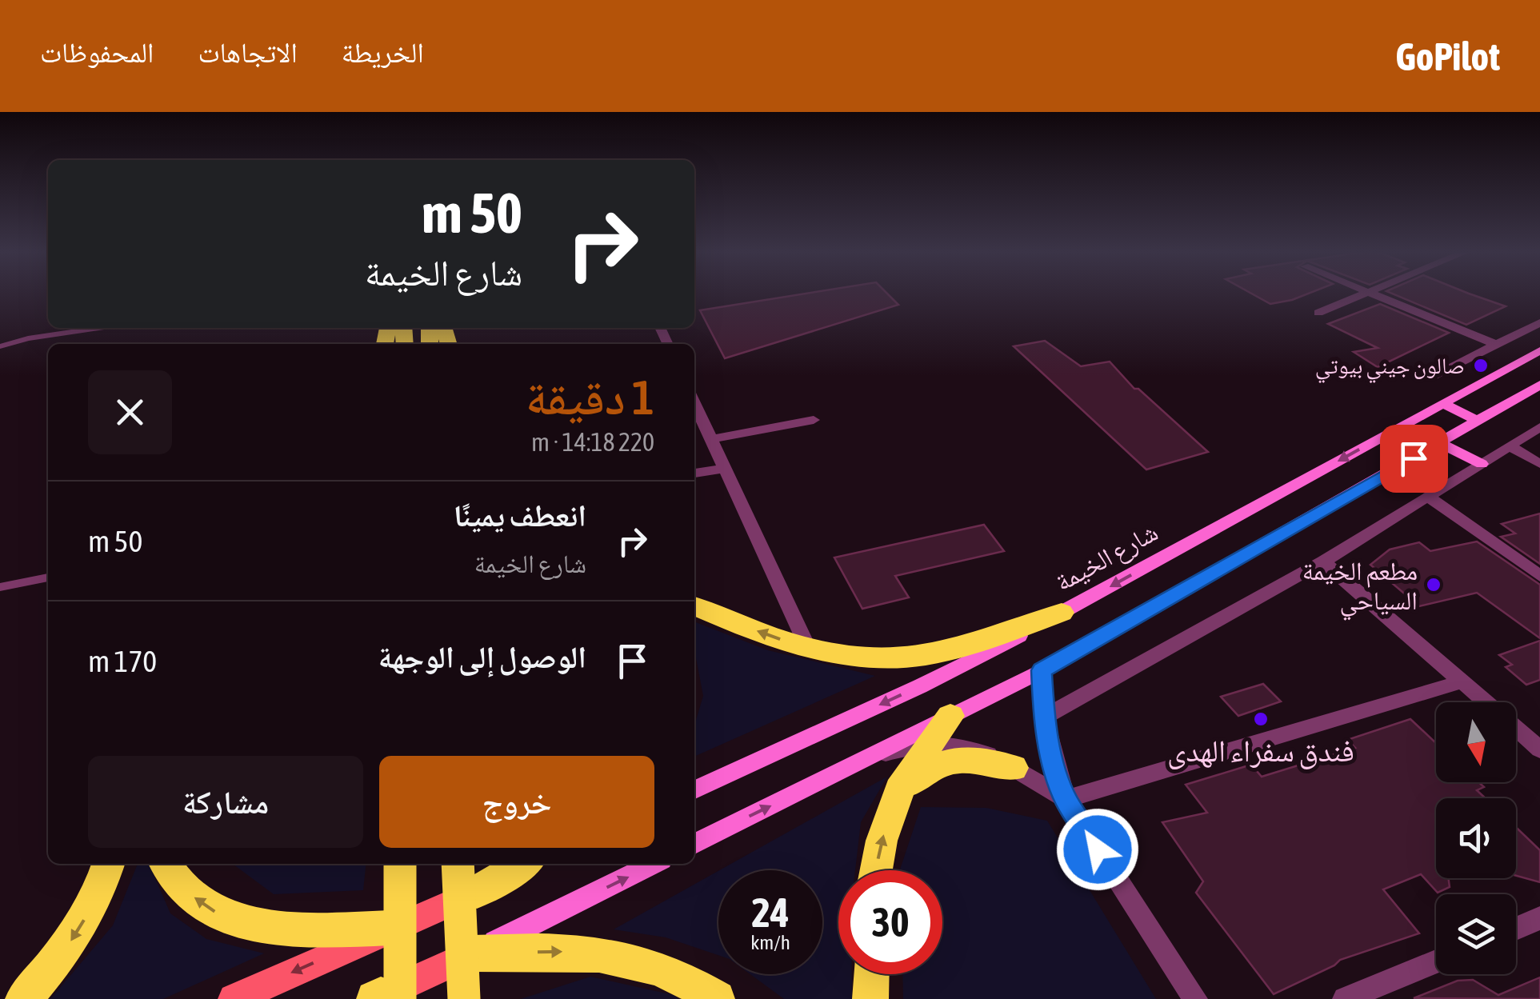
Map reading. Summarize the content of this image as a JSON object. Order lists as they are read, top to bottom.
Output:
{
  "streets": {
    "street": ["شارع الخيمة"]
  },
  "places": ["صالون جيني بيوتي", "مطعم الخيمة السياحي", "فندق سفراء الهدى"],
  "north": "bottom",
  "page": {
    "header": "GoPilot",
    "nav": ["الخريطة", "الاتجاهات", "المحفوظات"],
    "turn": ["50 m", "شارع الخيمة"],
    "heading": ["1 دقيقة", "220 m · 14:18"],
    "list": [
      {
        "name": "انعطف يمينًا",
        "note": "شارع الخيمة",
        "value": "50 m"
      },
      {
        "name": "الوصول إلى الوجهة",
        "value": "170 m"
      }
    ],
    "buttons": ["خروج", "مشاركة"],
    "speed": "24 km/h",
    "limit": "30"
  }
}
